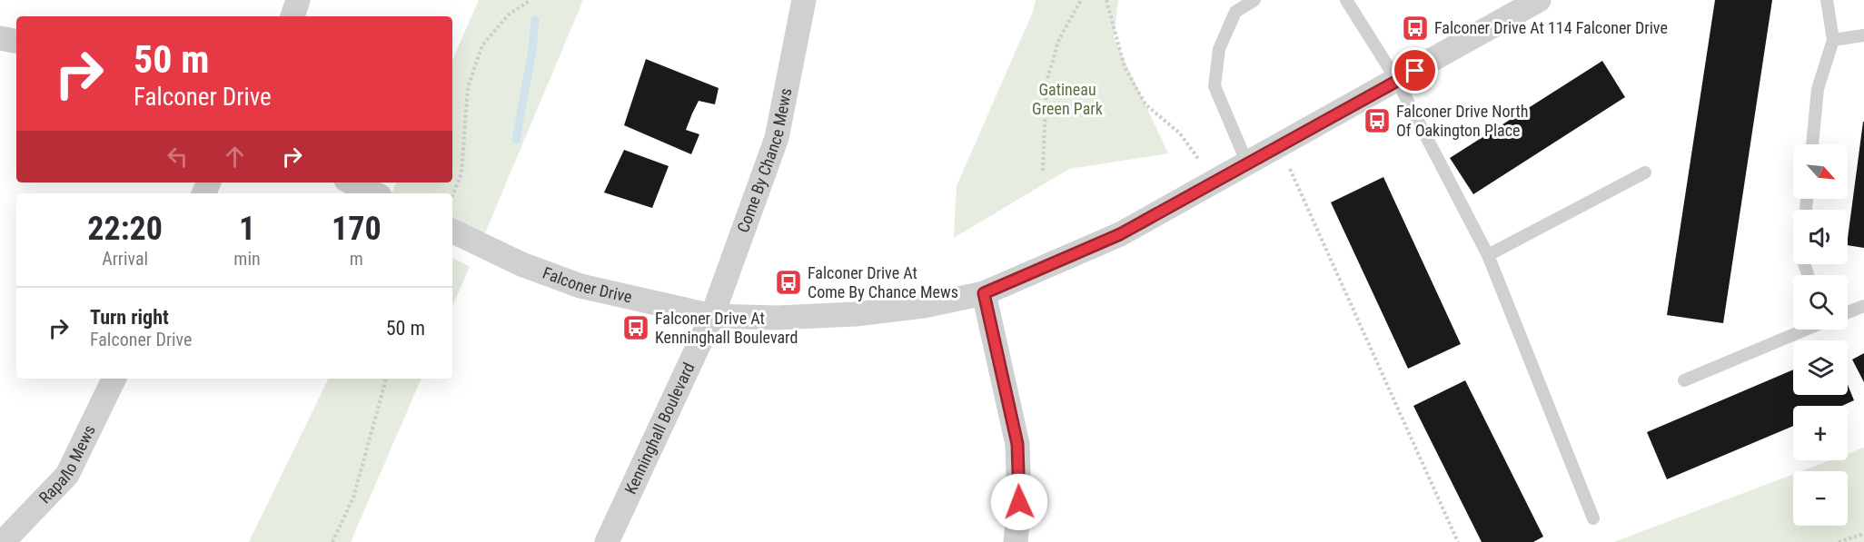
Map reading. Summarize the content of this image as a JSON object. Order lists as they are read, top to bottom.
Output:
{
  "streets": {
    "street": [
      "Come By Chance Mews",
      "Falconer Drive",
      "Kenninghall Boulevard",
      "Rapallo Mews"
    ]
  },
  "crossings": [
    ["Come By Chance Mews", "Falconer Drive"],
    ["Come By Chance Mews", "Kenninghall Boulevard"],
    ["Falconer Drive", "Kenninghall Boulevard"]
  ],
  "parks": ["Gatineau Green Park"],
  "places": {
    "bus stop": [
      "Falconer Drive At 114 Falconer Drive",
      "Falconer Drive North Of Oakington Place",
      "Falconer Drive At Come By Chance Mews",
      "Falconer Drive At Kenninghall Boulevard"
    ]
  },
  "north": "bottom right",
  "page": {
    "turn": ["50 m", "Falconer Drive"],
    "map_buttons": ["+", "−"],
    "eta": [
      "22:20",
      "Arrival",
      "1",
      "min",
      "170",
      "m"
    ],
    "list": [
      {
        "name": "Turn right",
        "note": "Falconer Drive",
        "value": "50 m"
      }
    ]
  }
}
